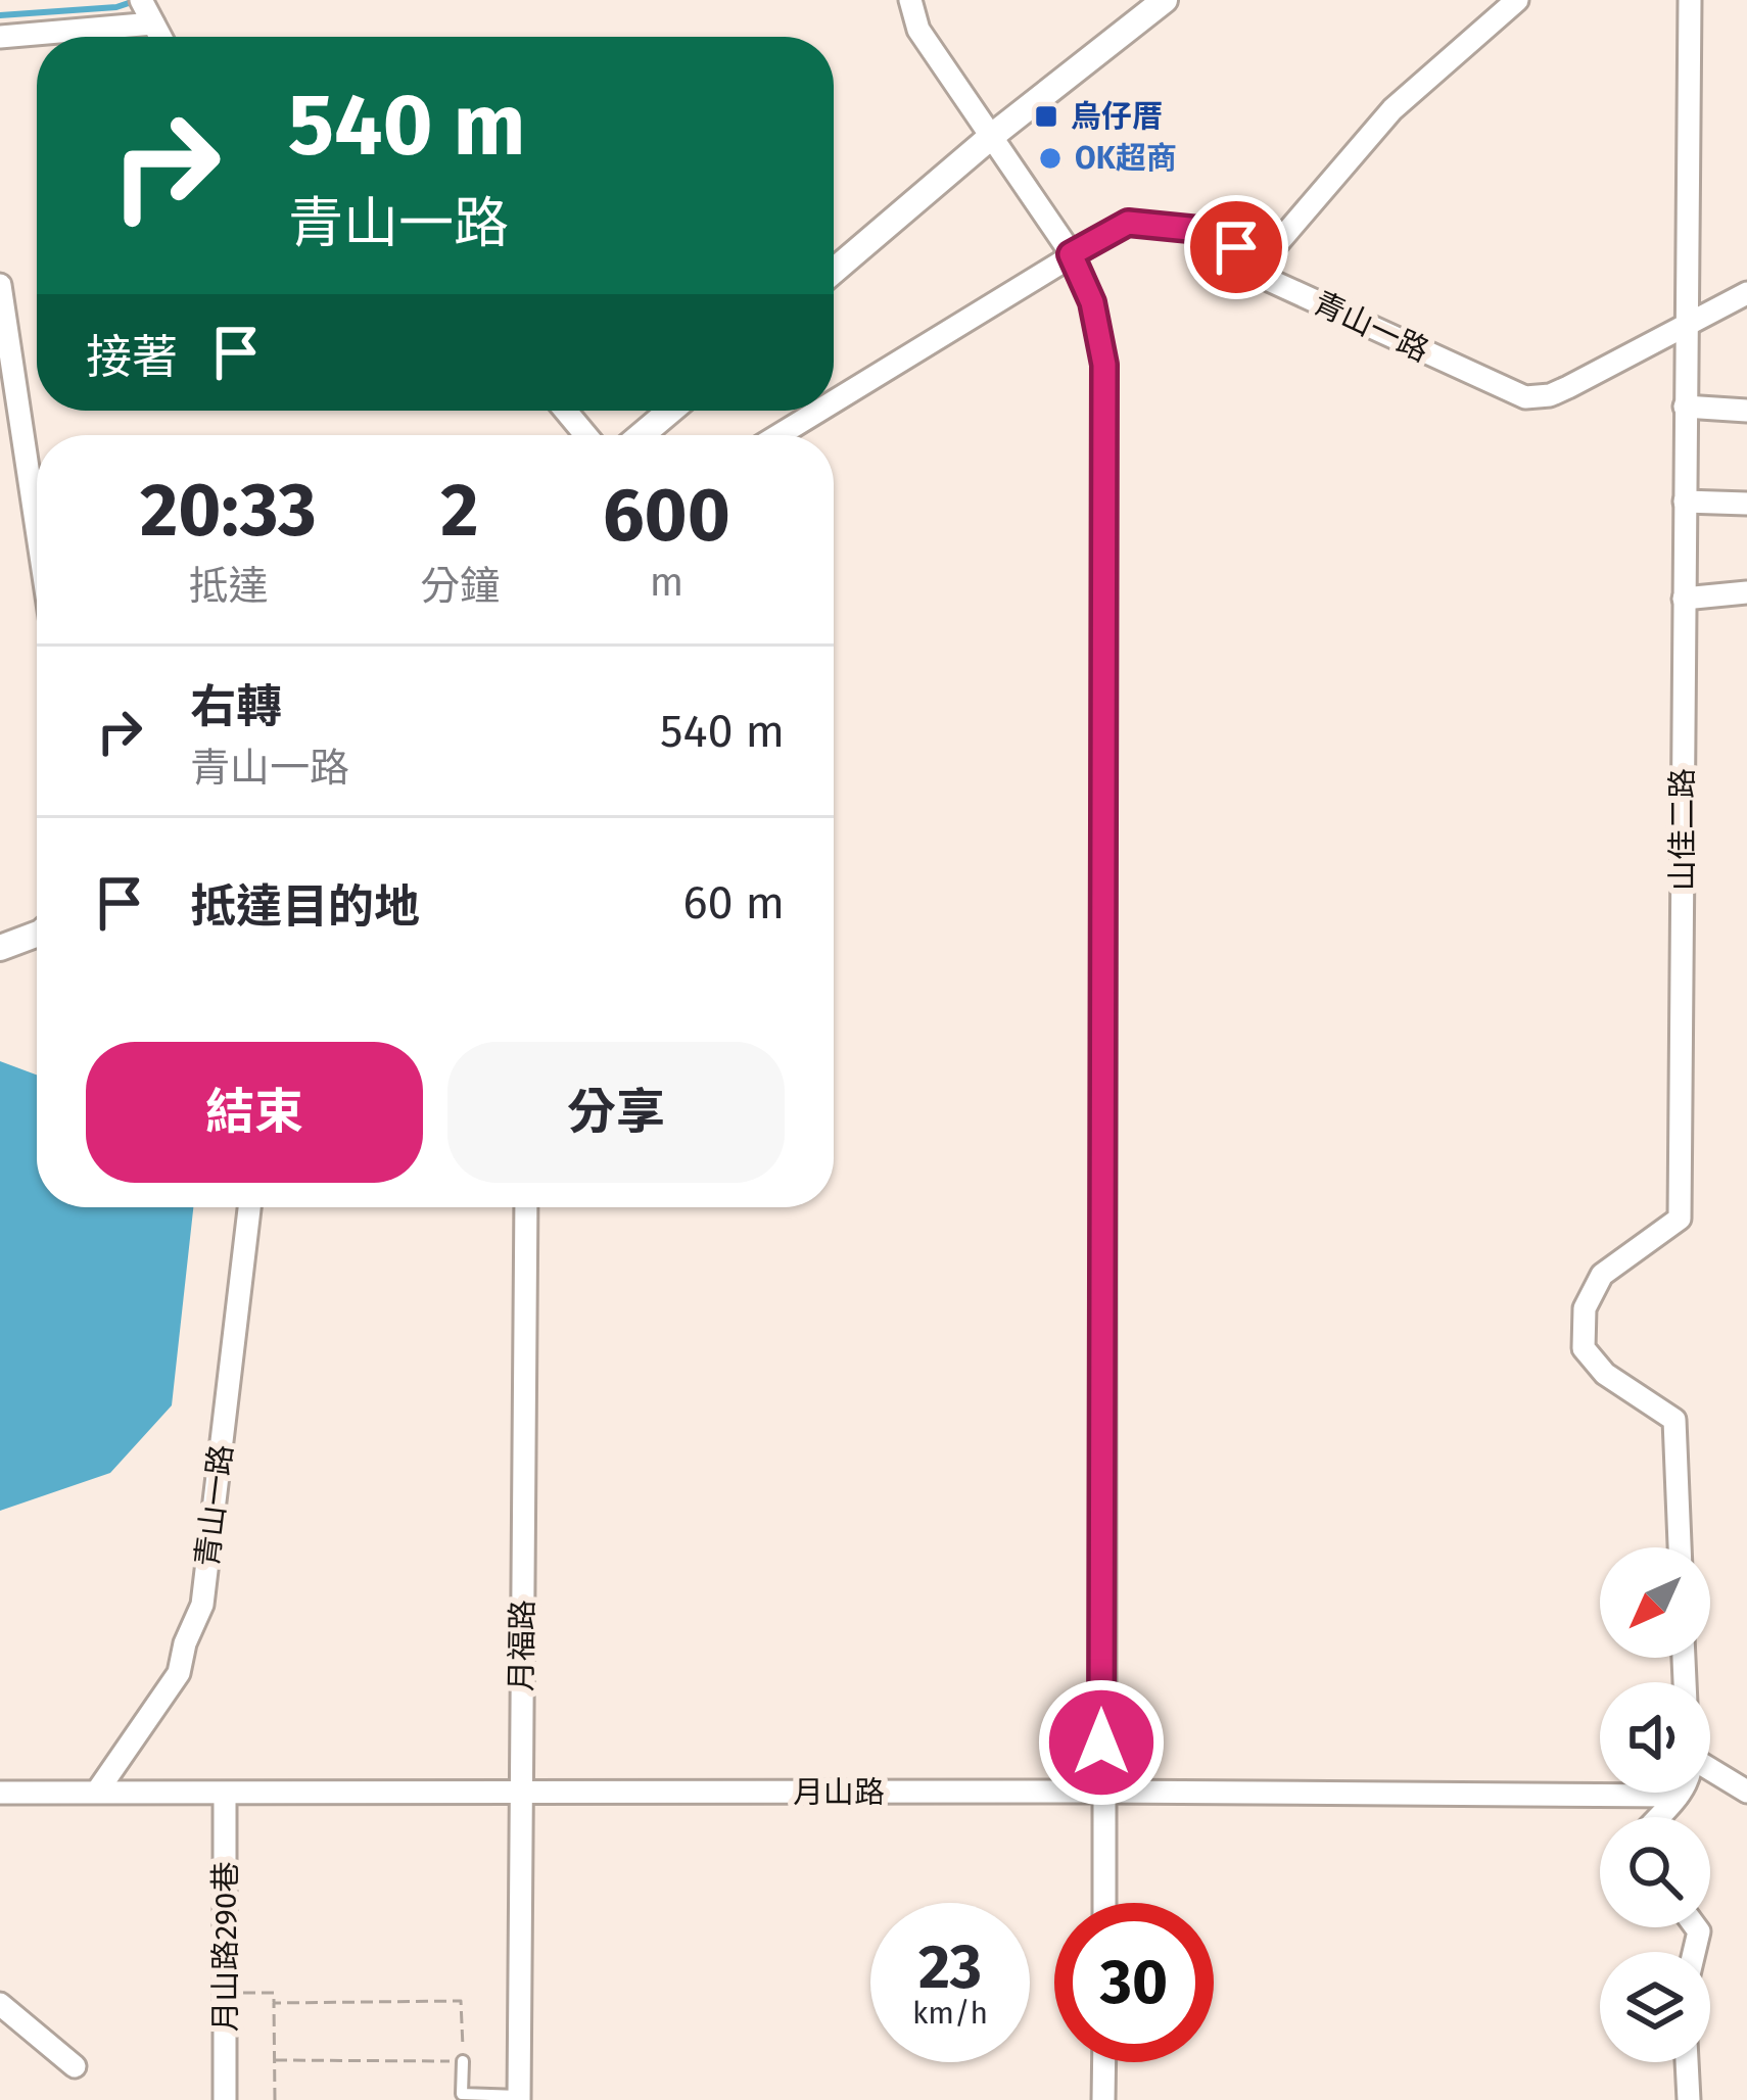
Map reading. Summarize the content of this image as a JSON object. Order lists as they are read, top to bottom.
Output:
{
  "streets": {
    "street": [
      "青山一路",
      "山佳二路",
      "月福路",
      "月山路",
      "月山路290巷"
    ]
  },
  "crossings": [
    ["青山一路", "山佳二路"],
    ["青山一路", "月山路"],
    ["月福路", "月山路"],
    ["月山路", "月山路290巷"]
  ],
  "places": {
    "transit": ["烏仔厝"],
    "other": ["OK超商"]
  },
  "north": "bottom left",
  "page": {
    "turn": ["540 m", "青山一路"],
    "then": "接著",
    "eta": [
      "20:33",
      "抵達",
      "2",
      "分鐘",
      "600",
      "m"
    ],
    "list": [
      {
        "name": "右轉",
        "note": "青山一路",
        "value": "540 m"
      },
      {
        "name": "抵達目的地",
        "value": "60 m"
      }
    ],
    "buttons": ["結束", "分享"],
    "speed": "23 km/h",
    "limit": "30"
  }
}
